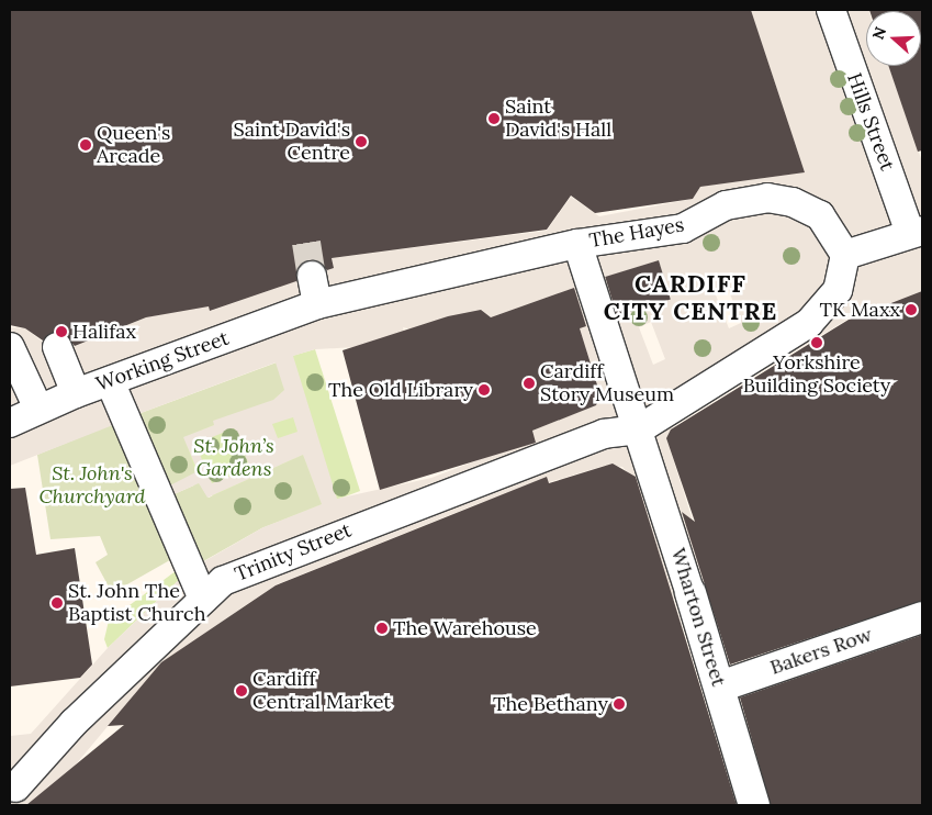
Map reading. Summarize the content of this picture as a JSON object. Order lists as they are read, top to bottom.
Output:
{
  "streets": {
    "street": [
      "Hills Street",
      "The Hayes",
      "Working Street",
      "Trinity Street",
      "Wharton Street",
      "Bakers Row"
    ]
  },
  "crossings": [
    ["The Hayes", "Working Street"],
    ["The Hayes", "Trinity Street"],
    ["The Hayes", "Wharton Street"],
    ["Trinity Street", "Wharton Street"],
    ["Wharton Street", "Bakers Row"]
  ],
  "districts": ["CARDIFF CITY CENTRE"],
  "parks": ["St. John’s Gardens", "St. John's Churchyard"],
  "places": [
    "Saint David's Hall",
    "Saint David's Centre",
    "Queen's Arcade",
    "TK Maxx",
    "Halifax",
    "Yorkshire Building Society",
    "Cardiff Story Museum",
    "The Old Library",
    "St. John The Baptist Church",
    "The Warehouse",
    "Cardiff Central Market",
    "The Bethany"
  ],
  "north": "left"
}
